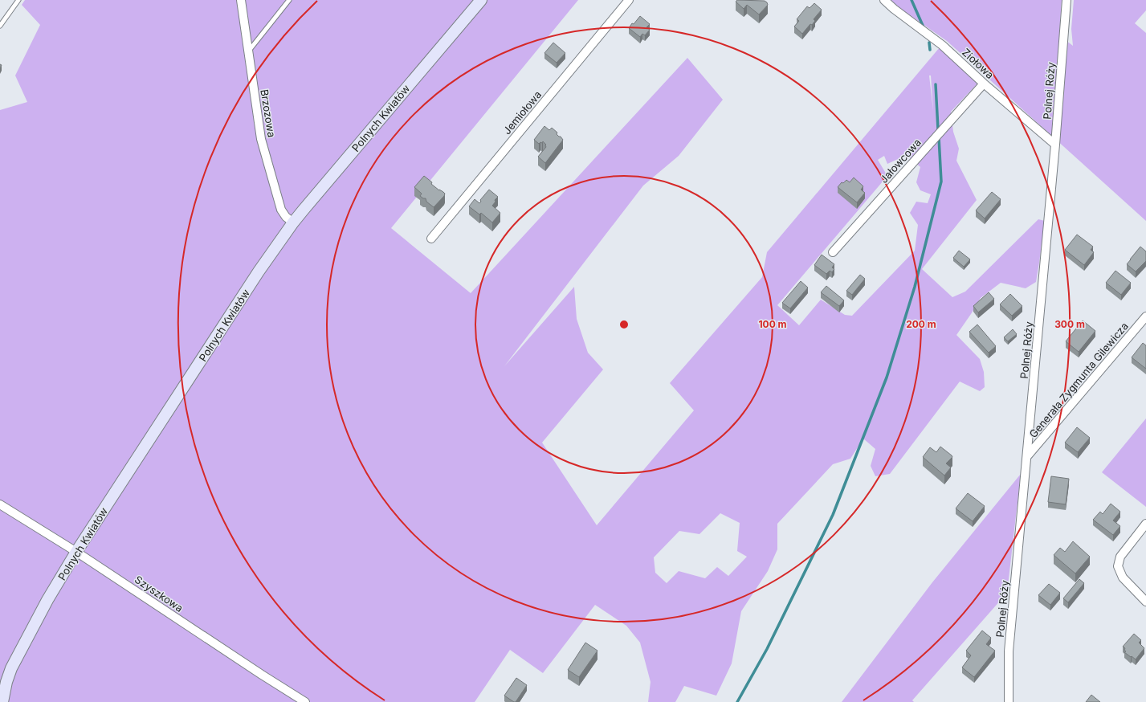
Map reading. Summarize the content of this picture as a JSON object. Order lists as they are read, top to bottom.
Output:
{
  "streets": {
    "street": [
      "Ziołowa",
      "Polnej Róży",
      "Jemiołowa",
      "Brzozowa",
      "Polnych Kwiatów",
      "Jałowcowa",
      "Generała Zygmunta Gilewicza",
      "Szyszkowa"
    ]
  },
  "crossings": [
    ["Ziołowa", "Polnej Róży"],
    ["Ziołowa", "Jałowcowa"],
    ["Polnej Róży", "Generała Zygmunta Gilewicza"],
    ["Brzozowa", "Polnych Kwiatów"],
    ["Polnych Kwiatów", "Szyszkowa"]
  ],
  "rings": ["100 m", "200 m", "300 m"]
}
